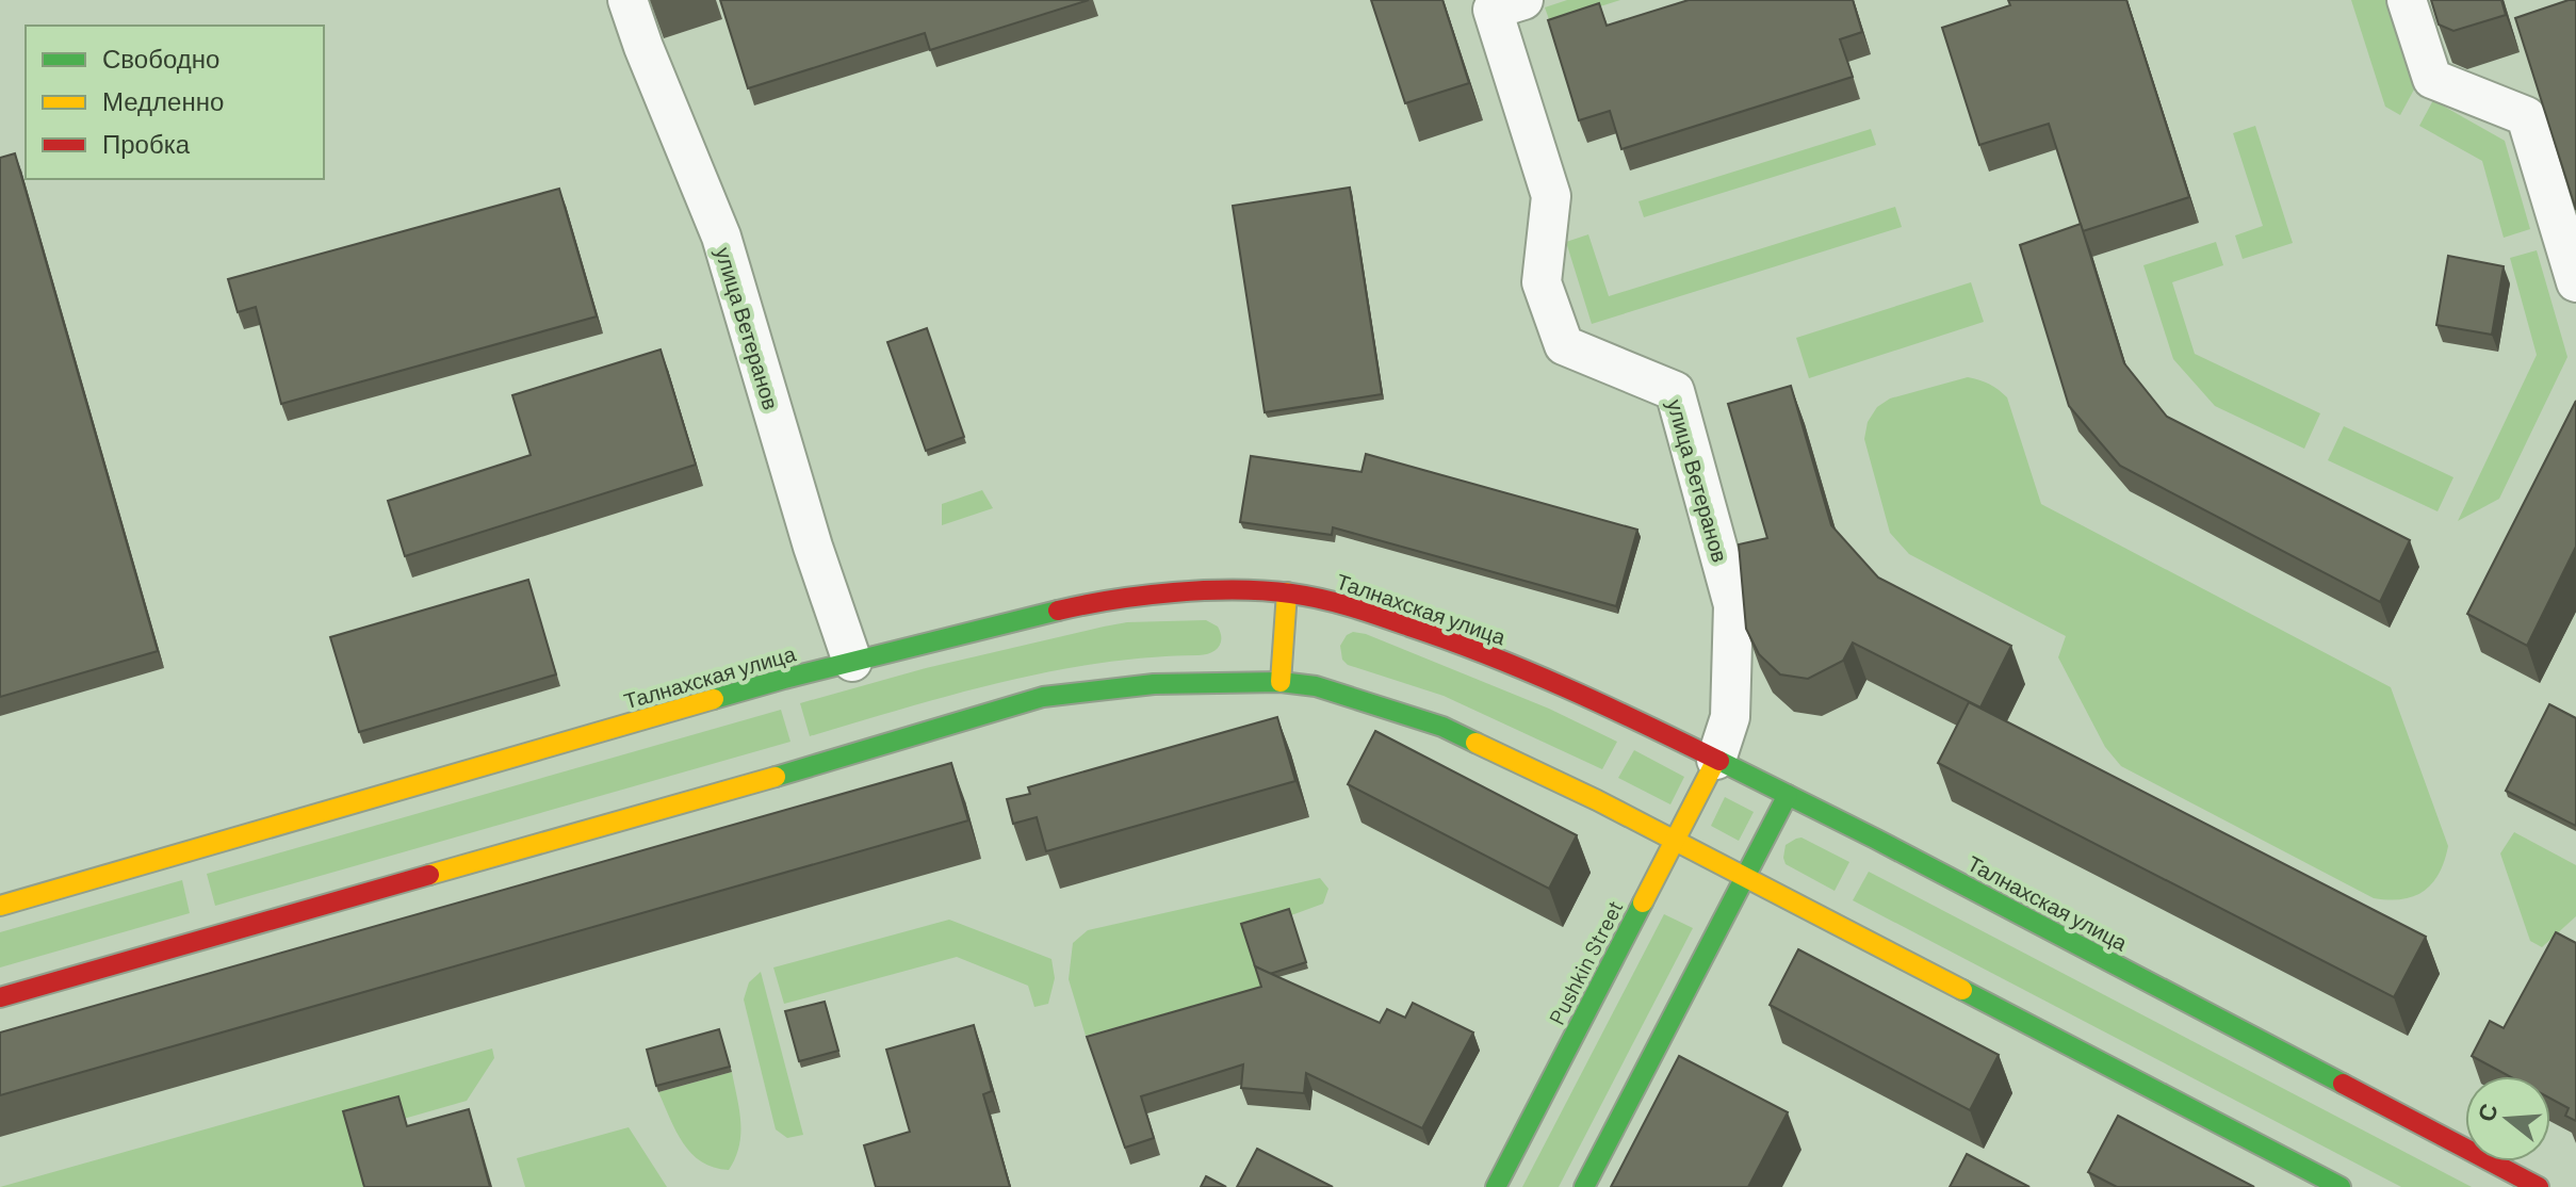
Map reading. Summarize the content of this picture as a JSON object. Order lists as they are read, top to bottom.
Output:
{
  "streets": {
    "street": ["улица Ветеранов", "Талнахская улица", "Pushkin Street"]
  },
  "crossings": [
    ["улица Ветеранов", "Талнахская улица"],
    ["улица Ветеранов", "Pushkin Street"],
    ["Талнахская улица", "Pushkin Street"]
  ],
  "legend": ["Свободно", "Медленно", "Пробка"],
  "north": "left"
}
